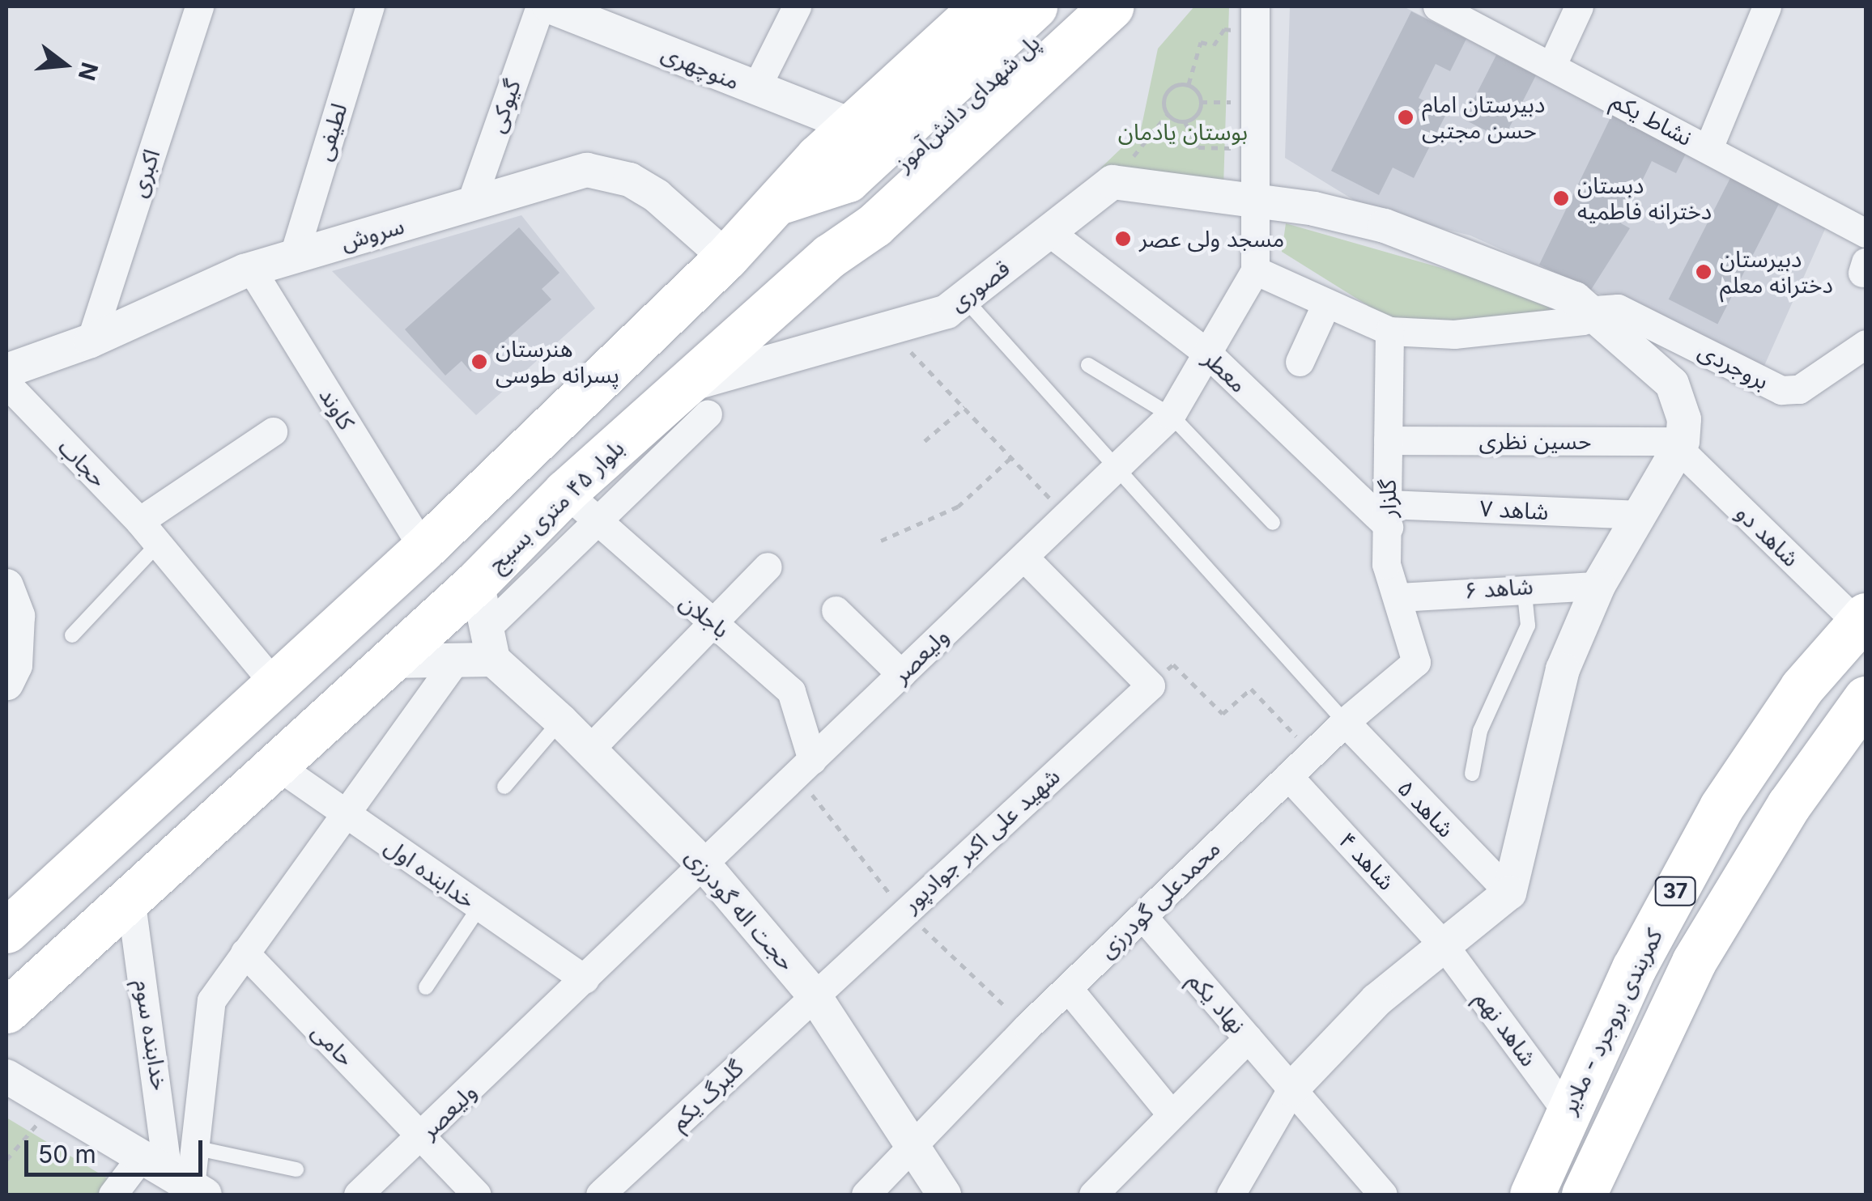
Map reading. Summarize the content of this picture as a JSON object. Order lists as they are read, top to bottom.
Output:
{
  "streets": {
    "main road": [
      "پل شهدای دانش‌آموز",
      "بلوار ۴۵ متری بسیج",
      "37",
      "کمربندی بروجرد - ملایر"
    ],
    "street": [
      "منوچهری",
      "گیوکی",
      "نشاط یکم",
      "لطیفی",
      "اکبری",
      "سروش",
      "قصوری",
      "بروجردی",
      "معطر",
      "کاوند",
      "حسین نظری",
      "حجاب",
      "گلزار",
      "شاهد ۷",
      "شاهد دو",
      "شاهد ۶",
      "باجلان",
      "ولیعصر",
      "شاهد ۵",
      "شهید علی اکبر جوادپور",
      "شاهد ۴",
      "خدابنده اول",
      "محمدعلی گودرزی",
      "حجت اله گودرزی",
      "نهاد یکم",
      "شاهد نهم",
      "خدابنده سوم",
      "حامی",
      "گلبرگ یکم"
    ]
  },
  "crossings": [
    ["گیوکی", "سروش"],
    ["لطیفی", "سروش"],
    ["اکبری", "سروش"],
    ["سروش", "کاوند"],
    ["قصوری", "معطر"],
    ["قصوری", "بلوار ۴۵ متری بسیج"],
    ["معطر", "گلزار"],
    ["معطر", "شاهد ۷"],
    ["معطر", "ولیعصر"],
    ["حسین نظری", "گلزار"],
    ["حسین نظری", "شاهد دو"],
    ["گلزار", "شاهد ۷"],
    ["گلزار", "شاهد ۶"],
    ["گلزار", "محمدعلی گودرزی"],
    ["بلوار ۴۵ متری بسیج", "باجلان"],
    ["بلوار ۴۵ متری بسیج", "خدابنده اول"],
    ["بلوار ۴۵ متری بسیج", "خدابنده سوم"],
    ["شاهد دو", "کمربندی بروجرد - ملایر"],
    ["باجلان", "ولیعصر"],
    ["ولیعصر", "خدابنده اول"],
    ["ولیعصر", "حجت اله گودرزی"],
    ["ولیعصر", "حامی"],
    ["شاهد ۵", "محمدعلی گودرزی"],
    ["شهید علی اکبر جوادپور", "حجت اله گودرزی"],
    ["شهید علی اکبر جوادپور", "گلبرگ یکم"],
    ["شاهد ۴", "محمدعلی گودرزی"],
    ["شاهد ۴", "شاهد نهم"],
    ["محمدعلی گودرزی", "حجت اله گودرزی"],
    ["محمدعلی گودرزی", "نهاد یکم"],
    ["حجت اله گودرزی", "گلبرگ یکم"],
    ["کمربندی بروجرد - ملایر", "شاهد نهم"]
  ],
  "parks": ["بوستان یادمان"],
  "places": [
    "دبیرستان امام حسن مجتبی",
    "دبستان دخترانه فاطمیه",
    "مسجد ولی عصر",
    "دبیرستان دخترانه معلم",
    "هنرستان پسرانه طوسی"
  ],
  "scale_bar": "50 m",
  "north": "right"
}
